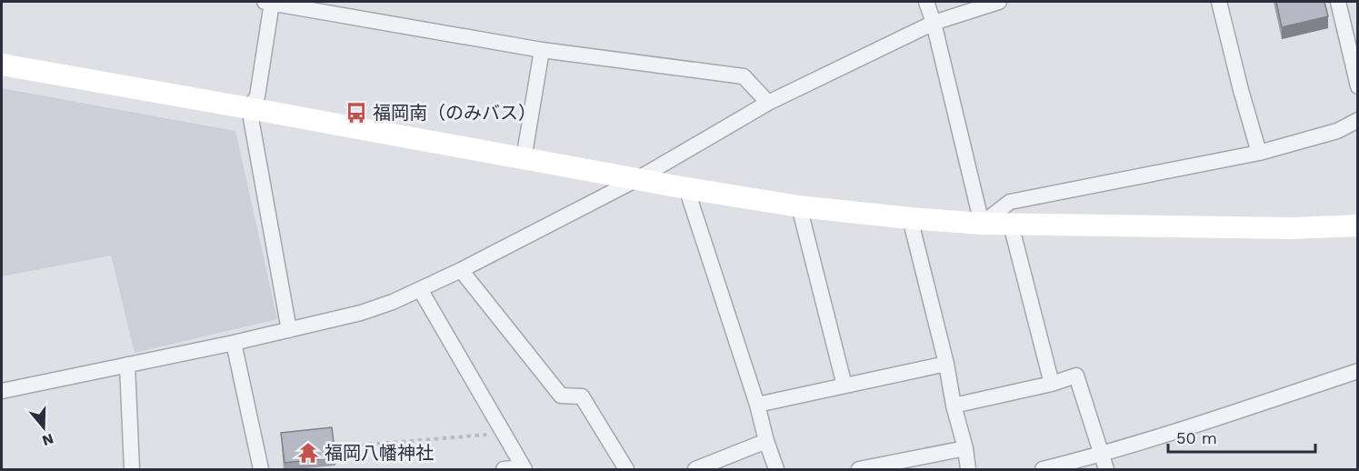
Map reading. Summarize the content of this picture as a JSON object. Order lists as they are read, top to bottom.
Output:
{
  "places": {
    "bus stop": ["福岡南（のみバス）"],
    "temple": ["福岡八幡神社"]
  },
  "scale_bar": "50 m",
  "north": "bottom"
}
